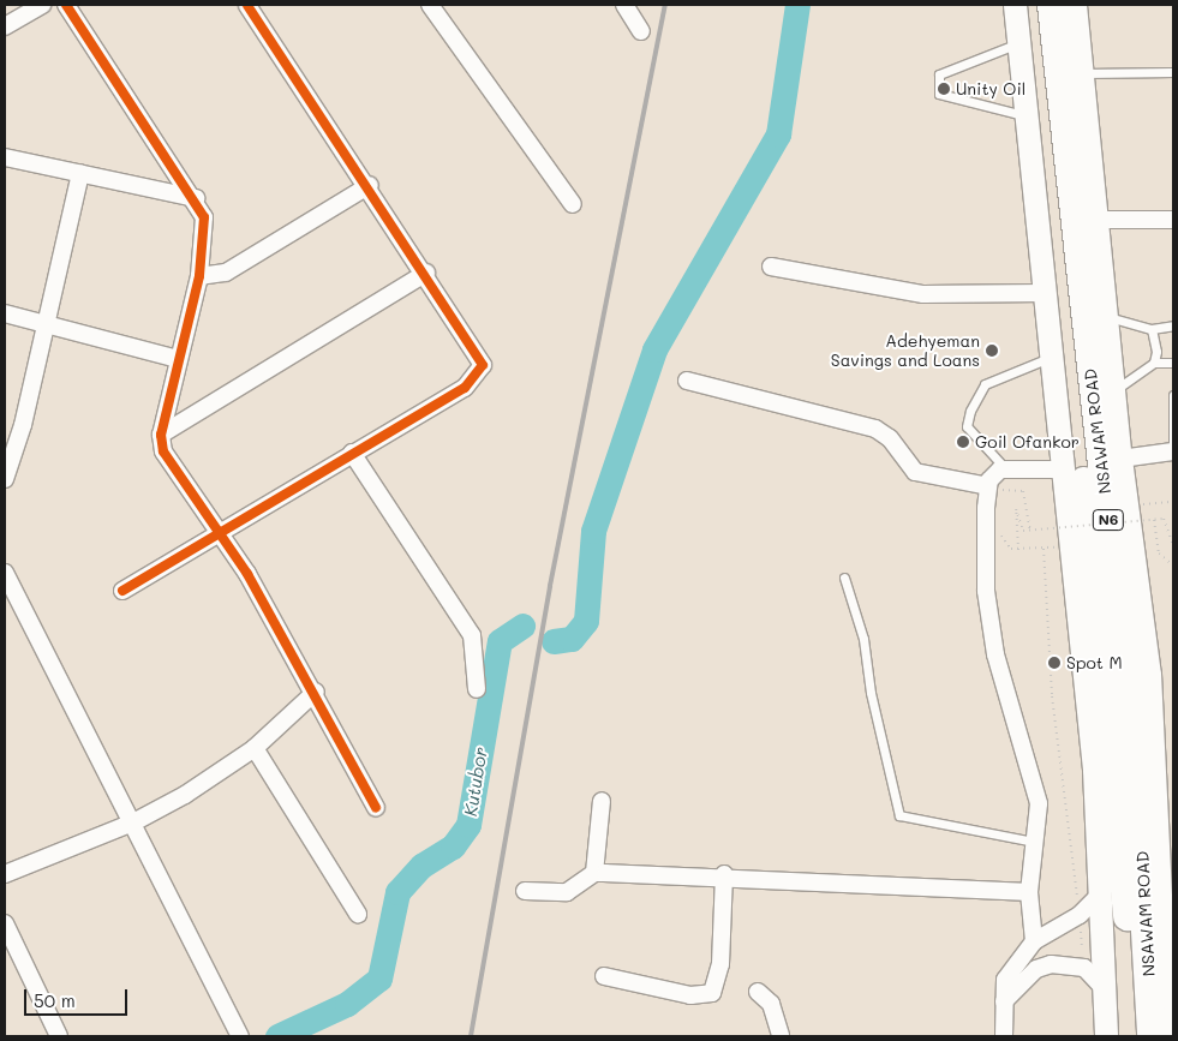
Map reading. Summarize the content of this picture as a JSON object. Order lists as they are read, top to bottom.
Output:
{
  "streets": {
    "highway": ["NSAWAM ROAD", "N6"]
  },
  "water": ["Kutubor"],
  "places": [
    "Unity Oil",
    "Adehyeman Savings and Loans",
    "Goil Ofankor",
    "Spot M"
  ],
  "scale_bar": "50 m"
}
